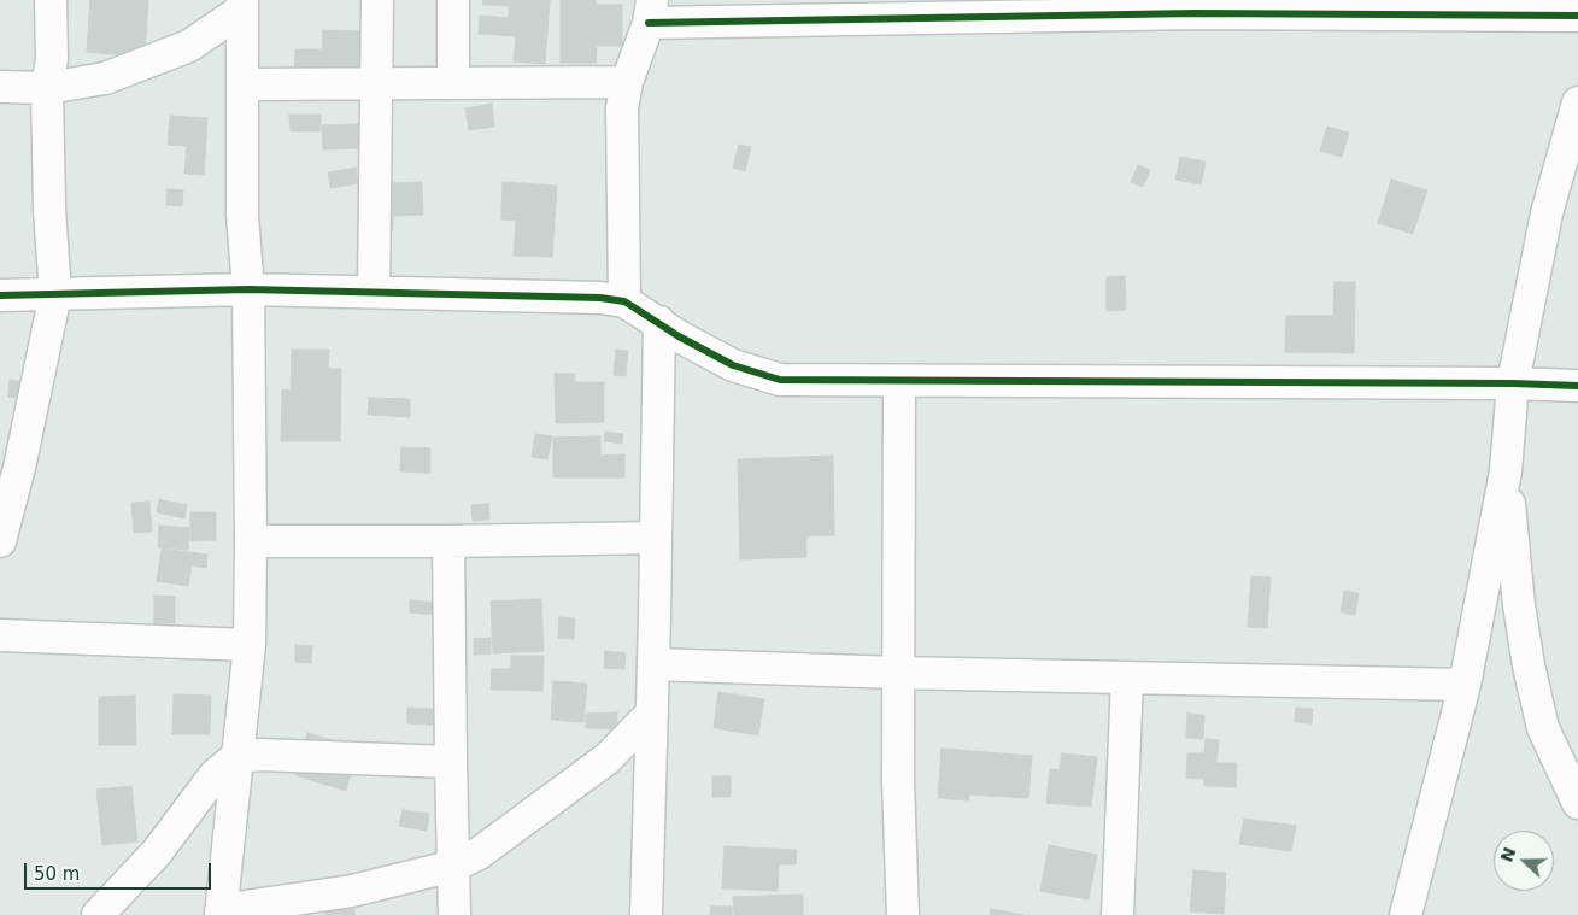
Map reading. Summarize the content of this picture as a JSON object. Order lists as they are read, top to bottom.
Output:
{
  "scale_bar": "50 m",
  "north": "left"
}
